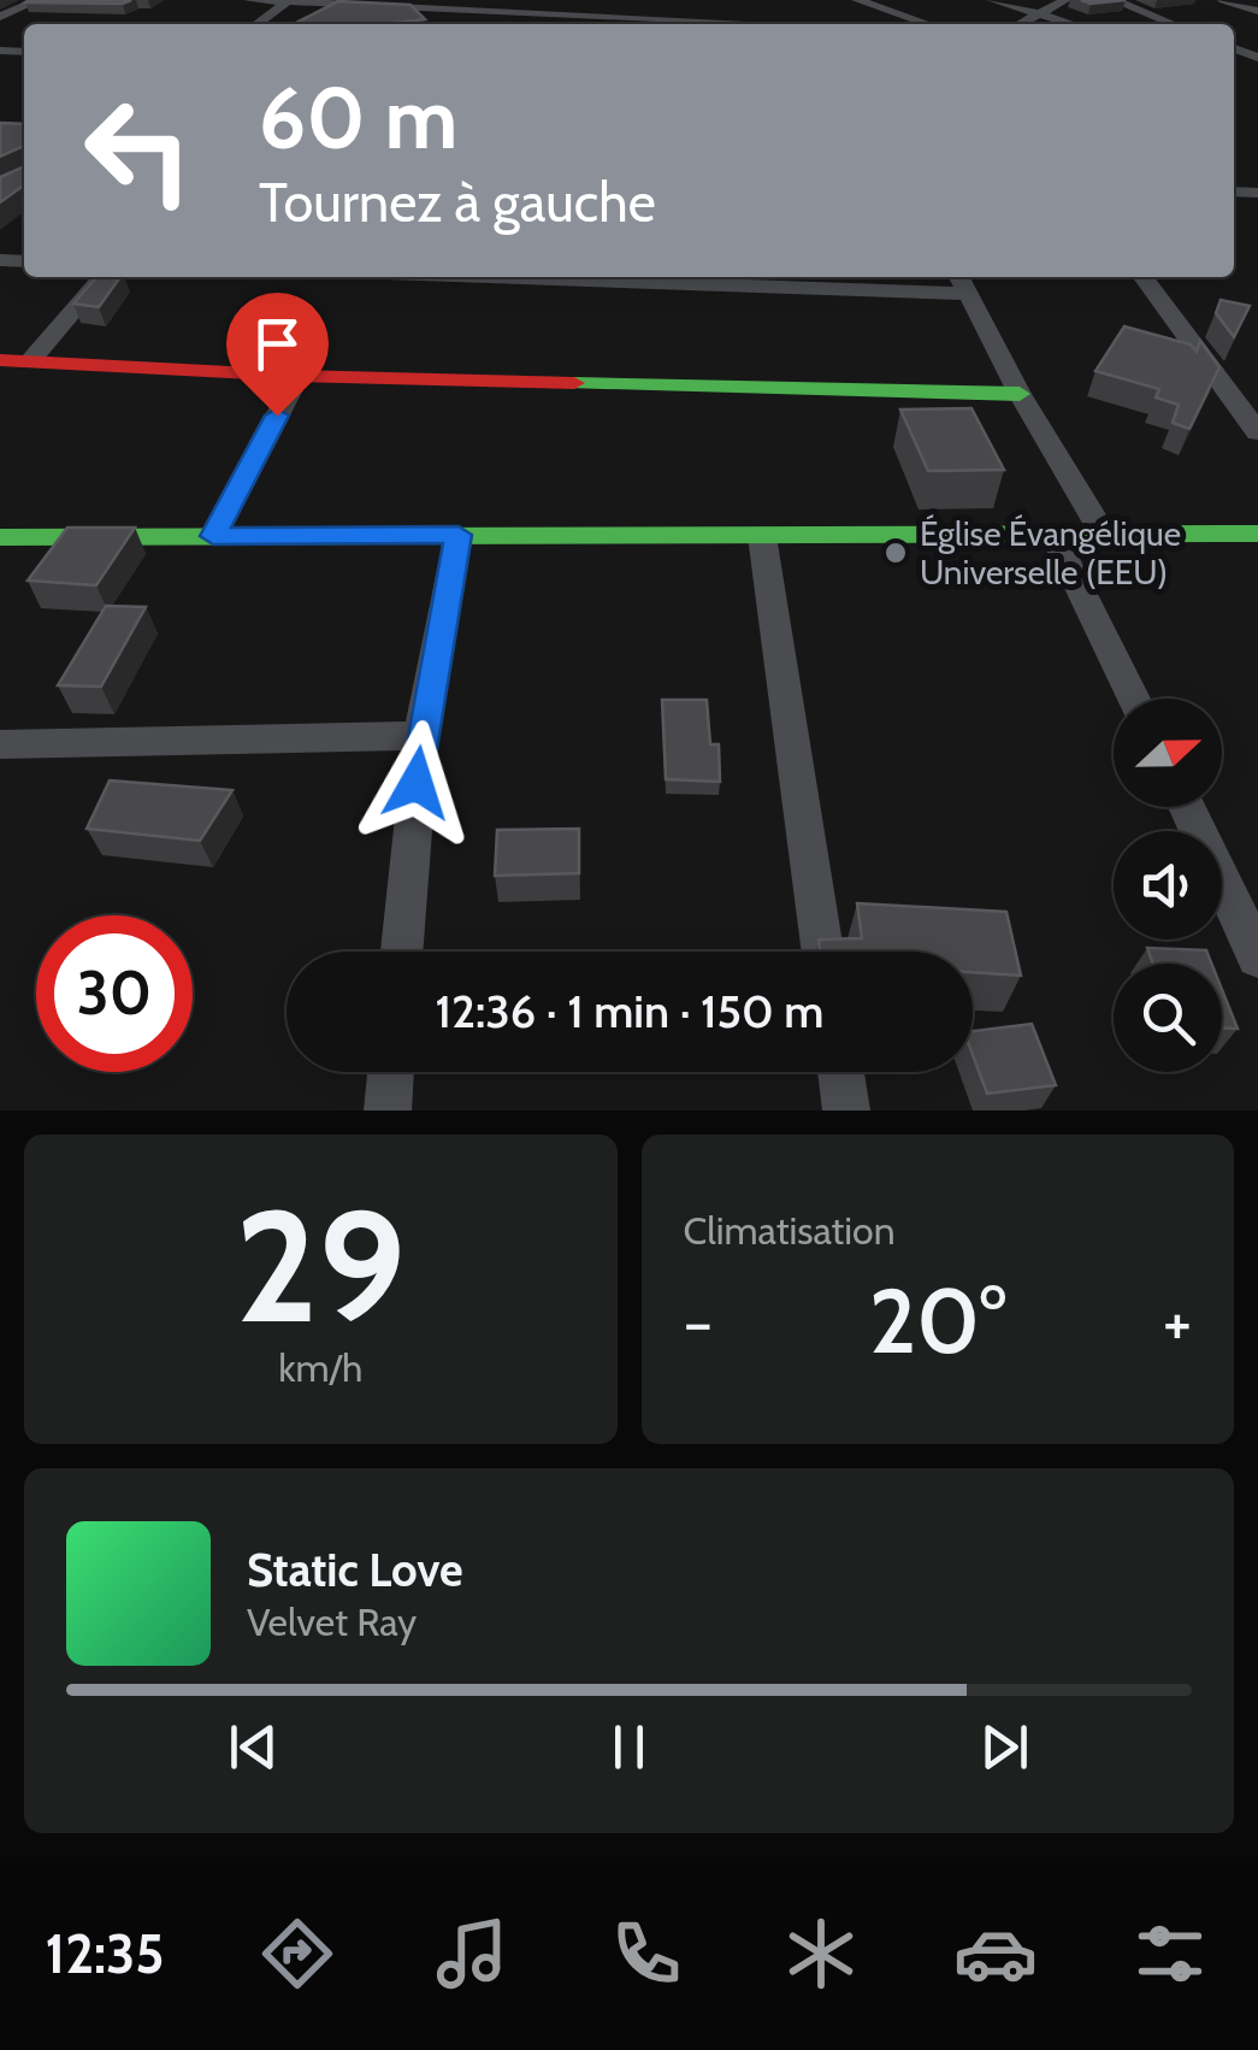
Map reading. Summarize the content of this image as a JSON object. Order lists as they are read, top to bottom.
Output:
{
  "places": ["Église Évangélique Universelle (EEU)"],
  "north": "right",
  "page": {
    "turn": ["60 m", "Tournez à gauche"],
    "limit": "30",
    "trip": "12:36 · 1 min · 150 m",
    "tile": [
      ["29", "km/h"],
      "Climatisation"
    ],
    "heat": ["−", "20°", "+"],
    "song": ["Static Love", "Velvet Ray"],
    "tabs": "12:35"
  }
}
